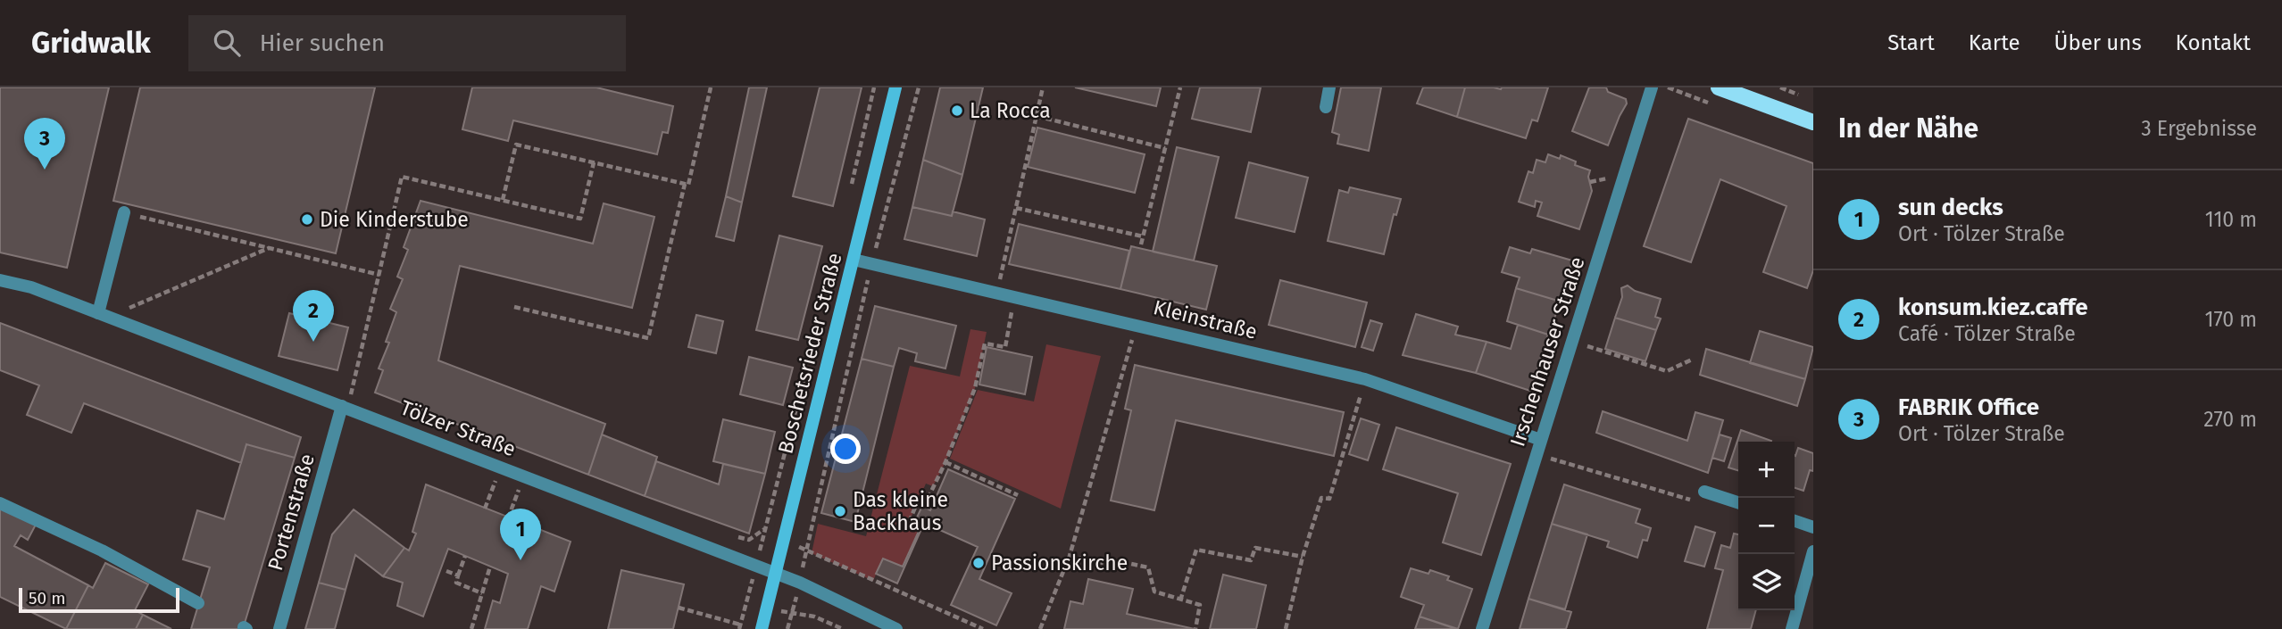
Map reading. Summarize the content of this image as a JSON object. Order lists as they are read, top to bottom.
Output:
{
  "streets": {
    "main road": ["Boschetsrieder Straße"],
    "street": [
      "Kleinstraße",
      "Irschenhauser Straße",
      "Tölzer Straße",
      "Portenstraße"
    ]
  },
  "crossings": [
    ["Kleinstraße", "Irschenhauser Straße"],
    ["Kleinstraße", "Boschetsrieder Straße"],
    ["Boschetsrieder Straße", "Tölzer Straße"],
    ["Tölzer Straße", "Portenstraße"]
  ],
  "places": [
    "La Rocca",
    "Die Kinderstube",
    "Das kleine Backhaus",
    "Passionskirche"
  ],
  "scale_bar": "50 m",
  "page": {
    "header": "Gridwalk",
    "search": "Hier suchen",
    "nav": [
      "Start",
      "Karte",
      "Über uns",
      "Kontakt"
    ],
    "heading": ["In der Nähe", "3 Ergebnisse"],
    "pins": ["3", "2", "1"],
    "list": [
      {
        "mark": "1",
        "name": "sun decks",
        "note": "Ort · Tölzer Straße",
        "value": "110 m"
      },
      {
        "mark": "2",
        "name": "konsum.kiez.caffe",
        "note": "Café · Tölzer Straße",
        "value": "170 m"
      },
      {
        "mark": "3",
        "name": "FABRIK Office",
        "note": "Ort · Tölzer Straße",
        "value": "270 m"
      }
    ],
    "map_buttons": ["+", "−"],
    "scale": "50 m"
  }
}
